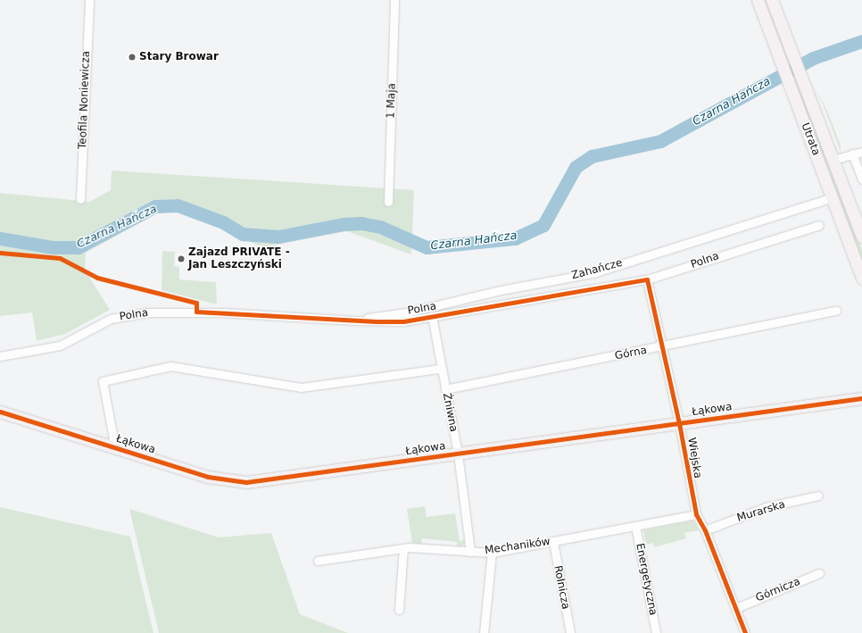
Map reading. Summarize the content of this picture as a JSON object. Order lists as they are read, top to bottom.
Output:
{
  "streets": {
    "street": [
      "Teofila Noniewicza",
      "1 Maja",
      "Utrata",
      "Polna",
      "Zahańcze",
      "Górna",
      "Łąkowa",
      "Żniwna",
      "Wiejska",
      "Murarska",
      "Mechaników",
      "Energetyczna",
      "Rolnicza",
      "Górnicza"
    ]
  },
  "crossings": [
    ["Utrata", "Zahańcze"],
    ["Polna", "Zahańcze"],
    ["Polna", "Żniwna"],
    ["Polna", "Wiejska"],
    ["Górna", "Żniwna"],
    ["Górna", "Wiejska"],
    ["Łąkowa", "Żniwna"],
    ["Łąkowa", "Wiejska"],
    ["Żniwna", "Mechaników"],
    ["Wiejska", "Murarska"],
    ["Wiejska", "Mechaników"],
    ["Wiejska", "Górnicza"],
    ["Mechaników", "Energetyczna"],
    ["Mechaników", "Rolnicza"]
  ],
  "water": ["Czarna Hańcza"],
  "places": ["Stary Browar", "Zajazd PRIVATE - Jan Leszczyński"]
}
